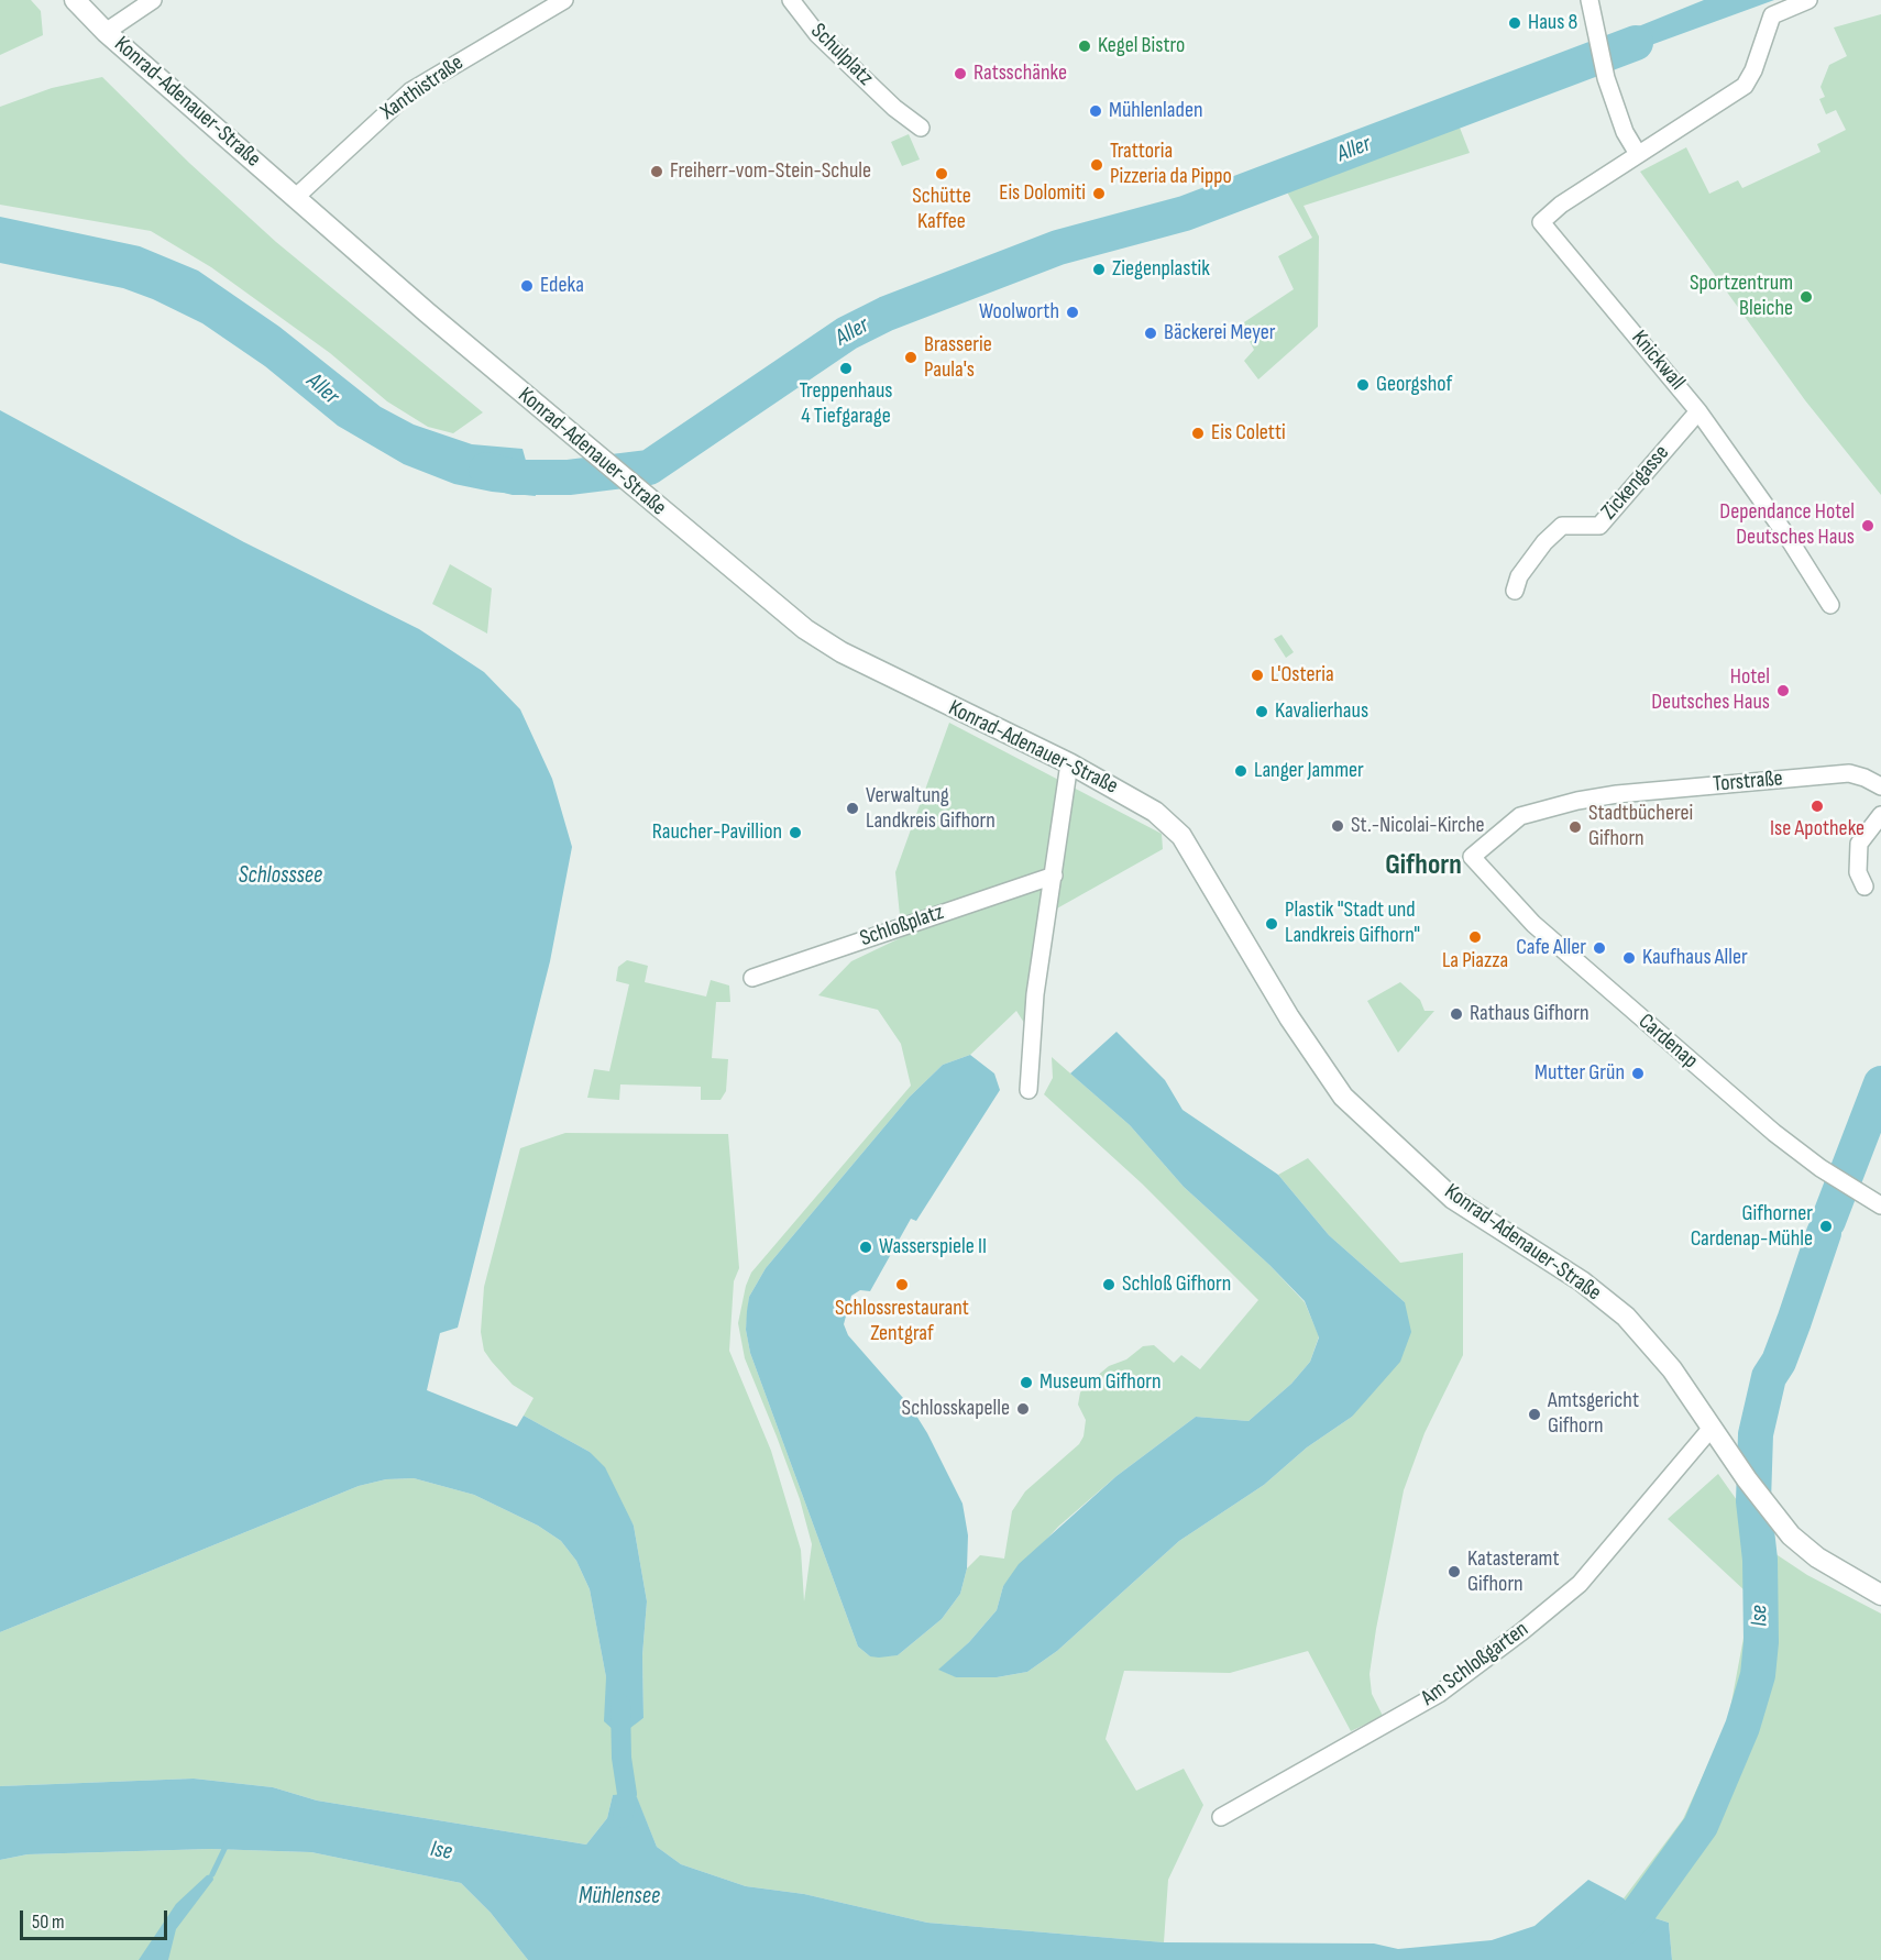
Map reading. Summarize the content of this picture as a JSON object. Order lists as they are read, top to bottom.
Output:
{
  "streets": {
    "street": [
      "Schulplatz",
      "Xanthistraße",
      "Konrad-Adenauer-Straße",
      "Knickwall",
      "Zickengasse",
      "Torstraße",
      "Schloßplatz",
      "Cardenap",
      "Am Schloßgarten"
    ]
  },
  "crossings": [
    ["Xanthistraße", "Konrad-Adenauer-Straße"],
    ["Konrad-Adenauer-Straße", "Am Schloßgarten"],
    ["Knickwall", "Zickengasse"],
    ["Torstraße", "Cardenap"]
  ],
  "districts": ["Gifhorn"],
  "water": [
    "Aller",
    "Schlosssee",
    "Ise",
    "Mühlensee"
  ],
  "places": [
    "Haus 8",
    "Kegel Bistro",
    "Ratsschänke",
    "Mühlenladen",
    "Trattoria Pizzeria da Pippo",
    "Freiherr-vom-Stein-Schule",
    "Schütte Kaffee",
    "Eis Dolomiti",
    "Ziegenplastik",
    "Edeka",
    "Sportzentrum Bleiche",
    "Woolworth",
    "Bäckerei Meyer",
    "Brasserie Paula's",
    "Treppenhaus 4 Tiefgarage",
    "Georgshof",
    "Eis Coletti",
    "Dependance Hotel Deutsches Haus",
    "L'Osteria",
    "Hotel Deutsches Haus",
    "Kavalierhaus",
    "Langer Jammer",
    "Ise Apotheke",
    "Verwaltung Landkreis Gifhorn",
    "St.-Nicolai-Kirche",
    "Stadtbücherei Gifhorn",
    "Raucher-Pavillion",
    "Plastik \"Stadt und Landkreis Gifhorn\"",
    "La Piazza",
    "Cafe Aller",
    "Kaufhaus Aller",
    "Rathaus Gifhorn",
    "Mutter Grün",
    "Gifhorner Cardenap-Mühle",
    "Wasserspiele II",
    "Schlossrestaurant Zentgraf",
    "Schloß Gifhorn",
    "Museum Gifhorn",
    "Schlosskapelle",
    "Amtsgericht Gifhorn",
    "Katasteramt Gifhorn"
  ],
  "scale_bar": "50 m"
}
